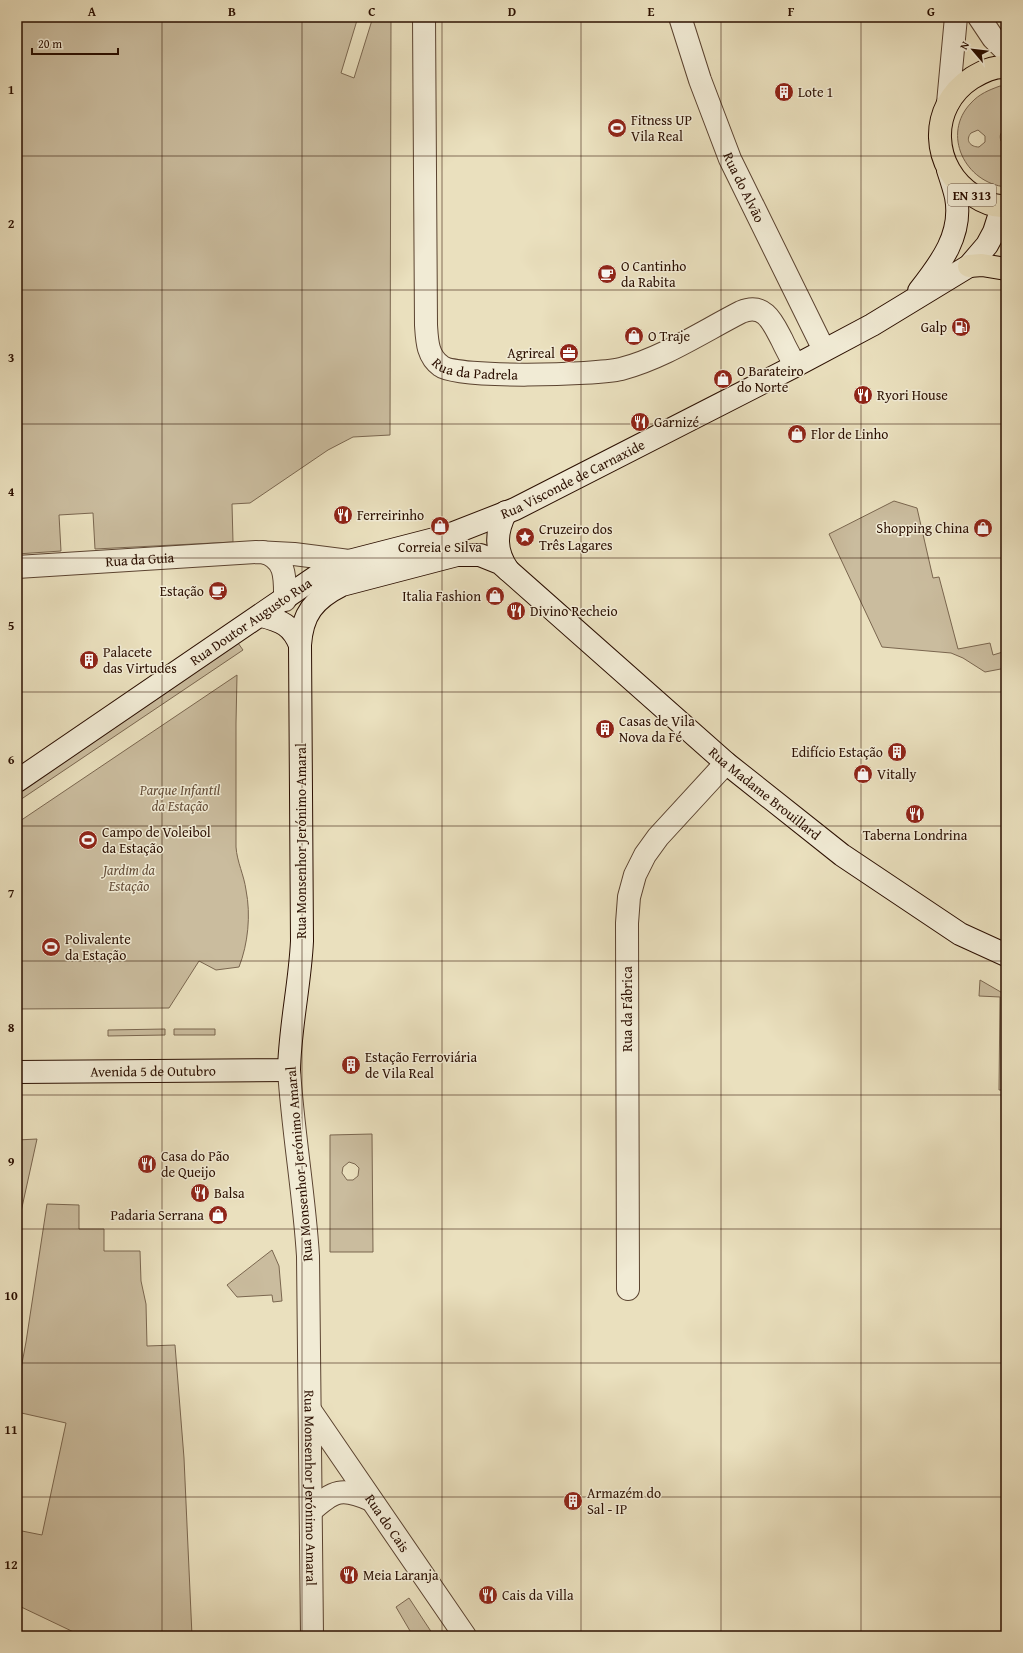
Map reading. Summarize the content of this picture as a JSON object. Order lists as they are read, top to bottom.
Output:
{
  "streets": {
    "main road": ["EN 313"],
    "street": [
      "Rua do Alvão",
      "Rua da Padrela",
      "Rua Visconde de Carnaxide",
      "Rua da Guia",
      "Rua Doutor Augusto Rua",
      "Rua Madame Brouillard",
      "Rua Monsenhor Jerónimo Amaral",
      "Rua da Fábrica",
      "Avenida 5 de Outubro",
      "Rua do Cais"
    ]
  },
  "crossings": [
    ["Rua do Alvão", "Rua Visconde de Carnaxide"],
    ["EN 313", "Rua Visconde de Carnaxide"],
    ["Rua da Padrela", "Rua Visconde de Carnaxide"],
    ["Rua Visconde de Carnaxide", "Rua da Guia"],
    ["Rua Visconde de Carnaxide", "Rua Doutor Augusto Rua"],
    ["Rua da Guia", "Rua Doutor Augusto Rua"],
    ["Rua Madame Brouillard", "Rua Monsenhor Jerónimo Amaral"],
    ["Rua Madame Brouillard", "Rua da Fábrica"],
    ["Rua Monsenhor Jerónimo Amaral", "Avenida 5 de Outubro"],
    ["Rua Monsenhor Jerónimo Amaral", "Rua do Cais"]
  ],
  "parks": ["Parque Infantil da Estação", "Jardim da Estação"],
  "places": {
    "building": [
      "Lote 1",
      "Palacete das Virtudes",
      "Casas de Vila Nova da Fé",
      "Edifício Estação",
      "Estação Ferroviária de Vila Real",
      "Armazém do Sal - IP"
    ],
    "sports": ["Fitness UP Vila Real", "Campo de Voleibol da Estação", "Polivalente da Estação"],
    "cafe": ["O Cantinho da Rabita", "Estação"],
    "fuel station": ["Galp"],
    "shop": [
      "O Traje",
      "O Barateiro do Norte",
      "Flor de Linho",
      "Correia e Silva",
      "Shopping China",
      "Italia Fashion",
      "Vitally",
      "Padaria Serrana"
    ],
    "office": ["Agrireal"],
    "restaurant": [
      "Ryori House",
      "Garnizé",
      "Ferreirinho",
      "Divino Recheio",
      "Taberna Londrina",
      "Casa do Pão de Queijo",
      "Balsa",
      "Meia Laranja",
      "Cais da Villa"
    ],
    "place": ["Cruzeiro dos Três Lagares"]
  },
  "scale_bar": "20 m",
  "north": "top left",
  "grid": {
    "columns": [
      "A",
      "B",
      "C",
      "D",
      "E",
      "F",
      "G"
    ],
    "rows": [
      "1",
      "2",
      "3",
      "4",
      "5",
      "6",
      "7",
      "8",
      "9",
      "10",
      "11",
      "12"
    ]
  }
}
